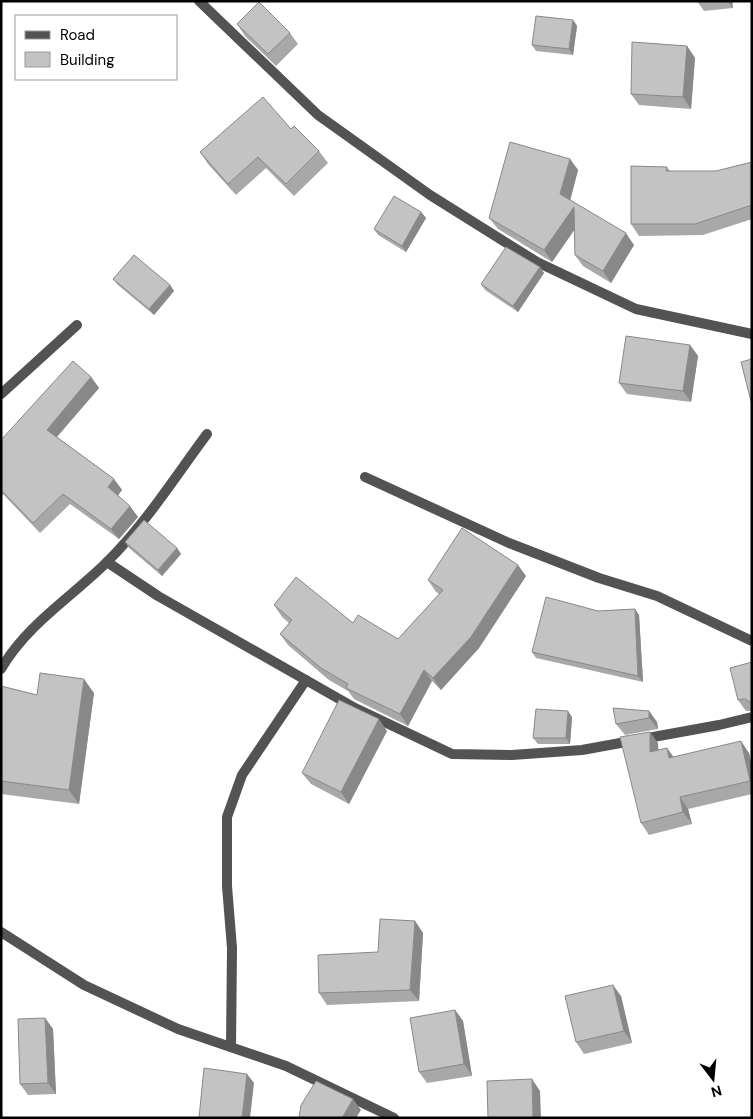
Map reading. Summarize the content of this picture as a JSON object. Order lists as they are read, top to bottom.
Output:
{
  "legend": ["Road", "Building"],
  "north": "bottom"
}
